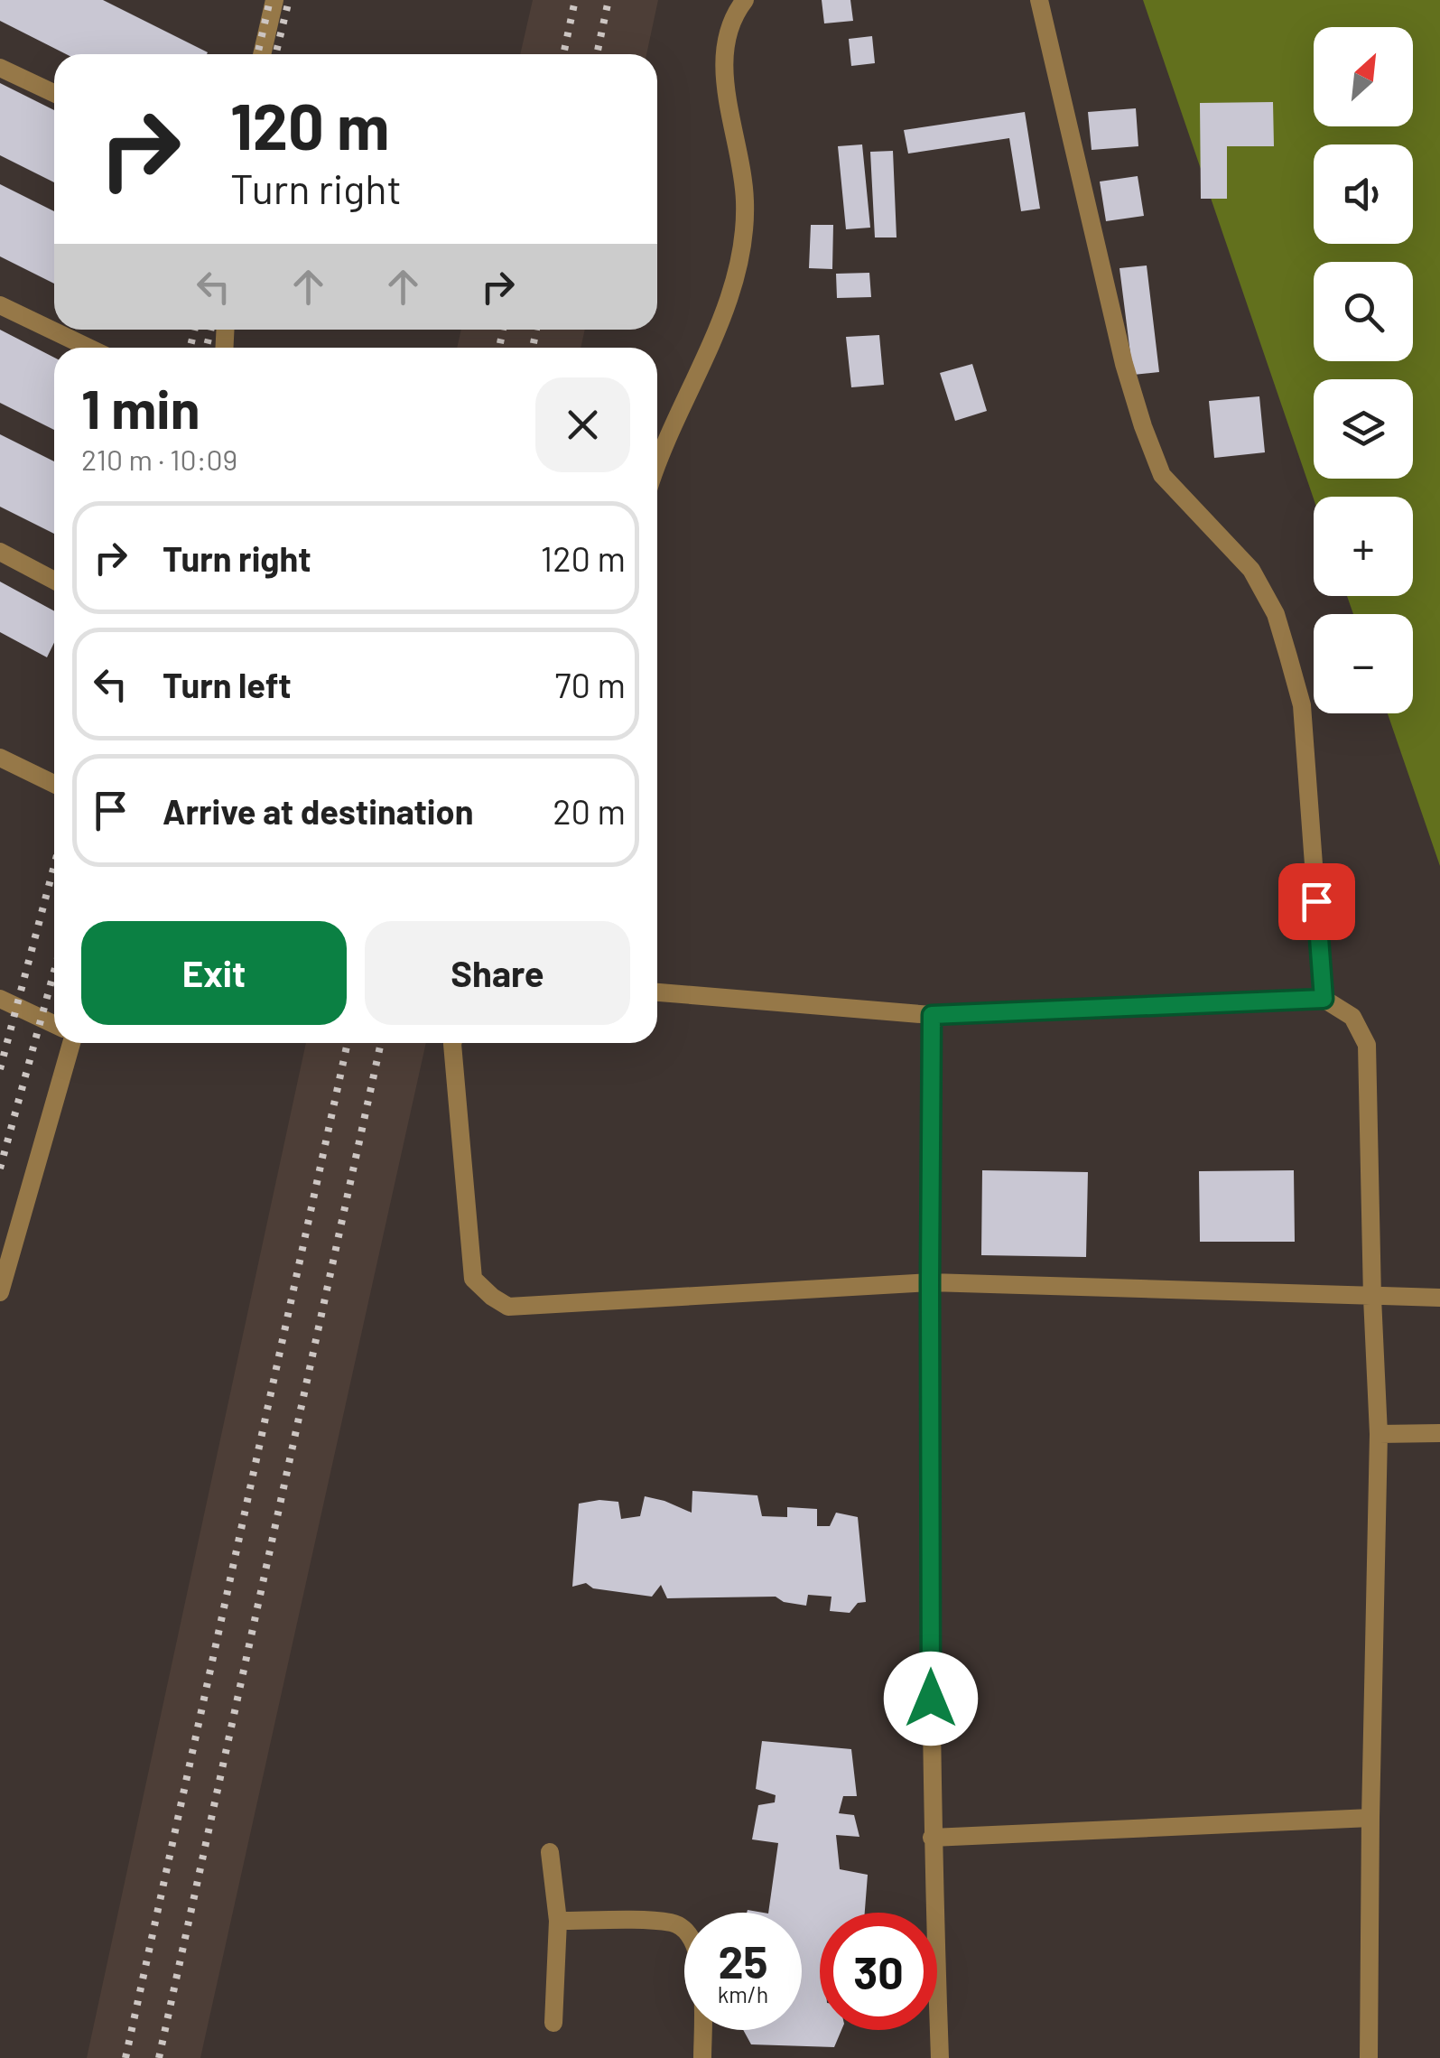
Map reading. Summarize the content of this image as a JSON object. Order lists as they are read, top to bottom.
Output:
{
  "north": "top right",
  "page": {
    "map_buttons": ["+", "−"],
    "turn": ["120 m", "Turn right"],
    "heading": ["1 min", "210 m · 10:09"],
    "list": [
      {
        "name": "Turn right",
        "value": "120 m"
      },
      {
        "name": "Turn left",
        "value": "70 m"
      },
      {
        "name": "Arrive at destination",
        "value": "20 m"
      }
    ],
    "buttons": ["Exit", "Share"],
    "speed": "25 km/h",
    "limit": "30"
  }
}
